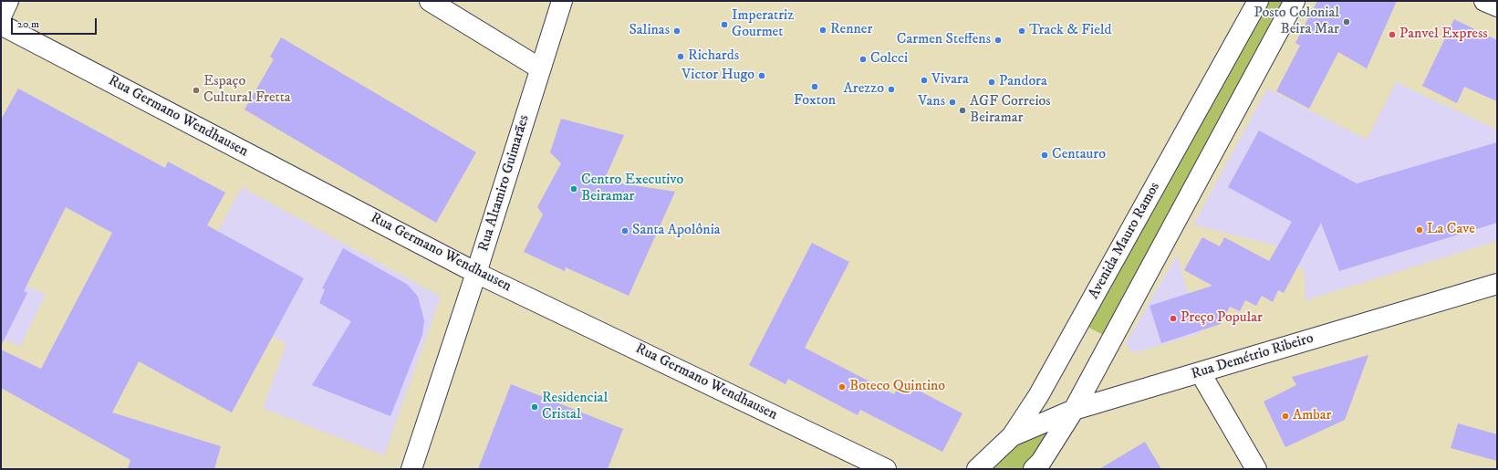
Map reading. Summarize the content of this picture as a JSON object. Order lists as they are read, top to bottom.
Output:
{
  "streets": {
    "street": [
      "Rua Germano Wendhausen",
      "Rua Altamiro Guimarães",
      "Avenida Mauro Ramos",
      "Rua Demétrio Ribeiro"
    ]
  },
  "crossings": [
    ["Rua Germano Wendhausen", "Rua Altamiro Guimarães"],
    ["Avenida Mauro Ramos", "Rua Demétrio Ribeiro"]
  ],
  "places": [
    "Posto Colonial Beira Mar",
    "Imperatriz Gourmet",
    "Renner",
    "Salinas",
    "Track & Field",
    "Panvel Express",
    "Carmen Steffens",
    "Richards",
    "Colcci",
    "Victor Hugo",
    "Vivara",
    "Pandora",
    "Foxton",
    "Arezzo",
    "Espaço Cultural Fretta",
    "Vans",
    "AGF Correios Beiramar",
    "Centauro",
    "Centro Executivo Beiramar",
    "La Cave",
    "Santa Apolônia",
    "Preço Popular",
    "Boteco Quintino",
    "Residencial Cristal",
    "Ambar"
  ],
  "scale_bar": "20 m"
}
